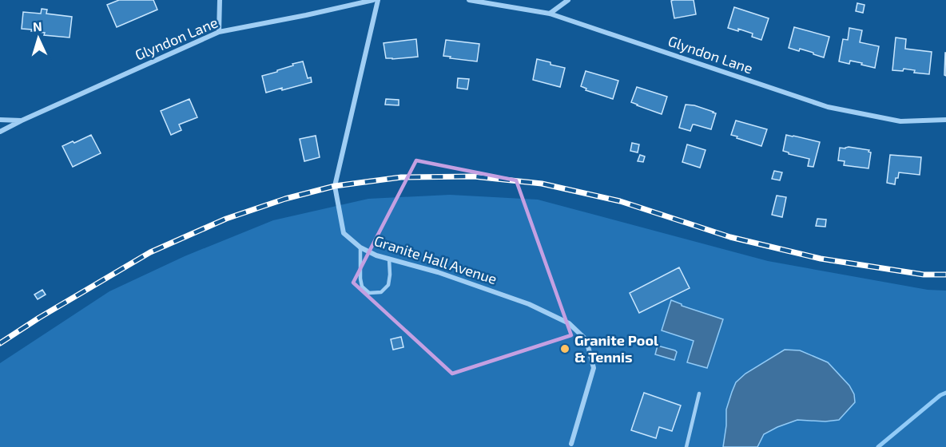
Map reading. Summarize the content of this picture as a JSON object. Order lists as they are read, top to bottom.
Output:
{
  "streets": {
    "street": ["Glyndon Lane", "Granite Hall Avenue"]
  },
  "places": ["Granite Pool & Tennis"],
  "north": "top"
}
